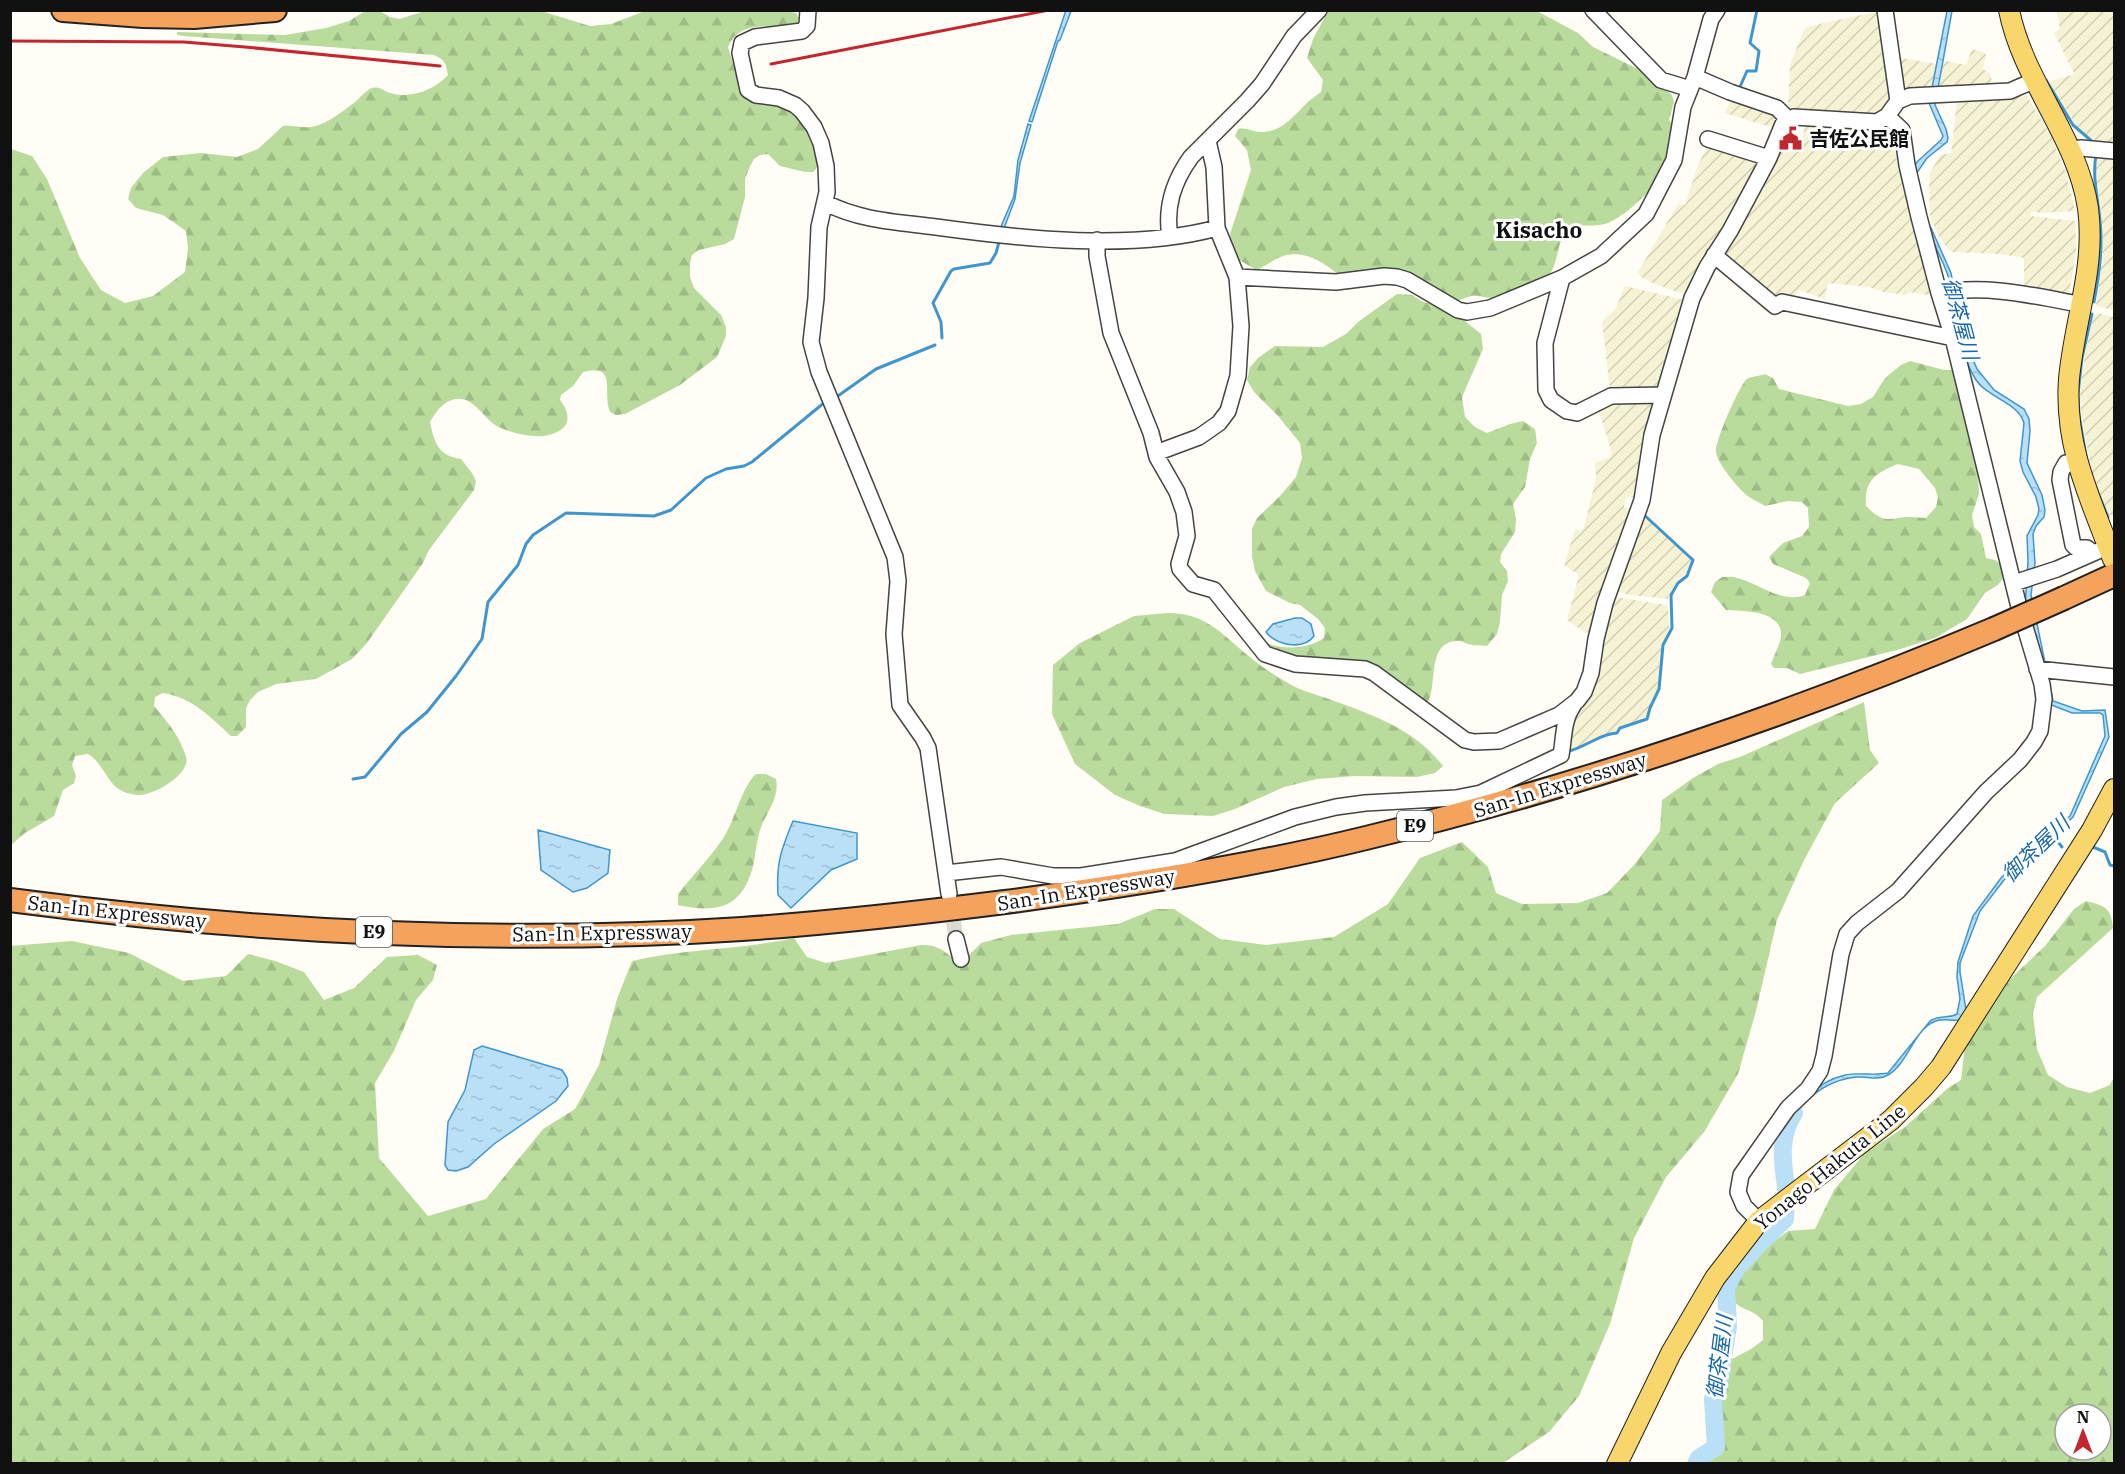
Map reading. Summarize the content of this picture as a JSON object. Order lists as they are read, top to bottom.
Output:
{
  "streets": {
    "highway": ["San-In Expressway", "E9"],
    "main road": ["Yonago Hakuta Line"]
  },
  "districts": ["Kisacho"],
  "water": ["御茶屋川"],
  "places": {
    "public building": ["吉佐公民館"]
  },
  "north": "top"
}
